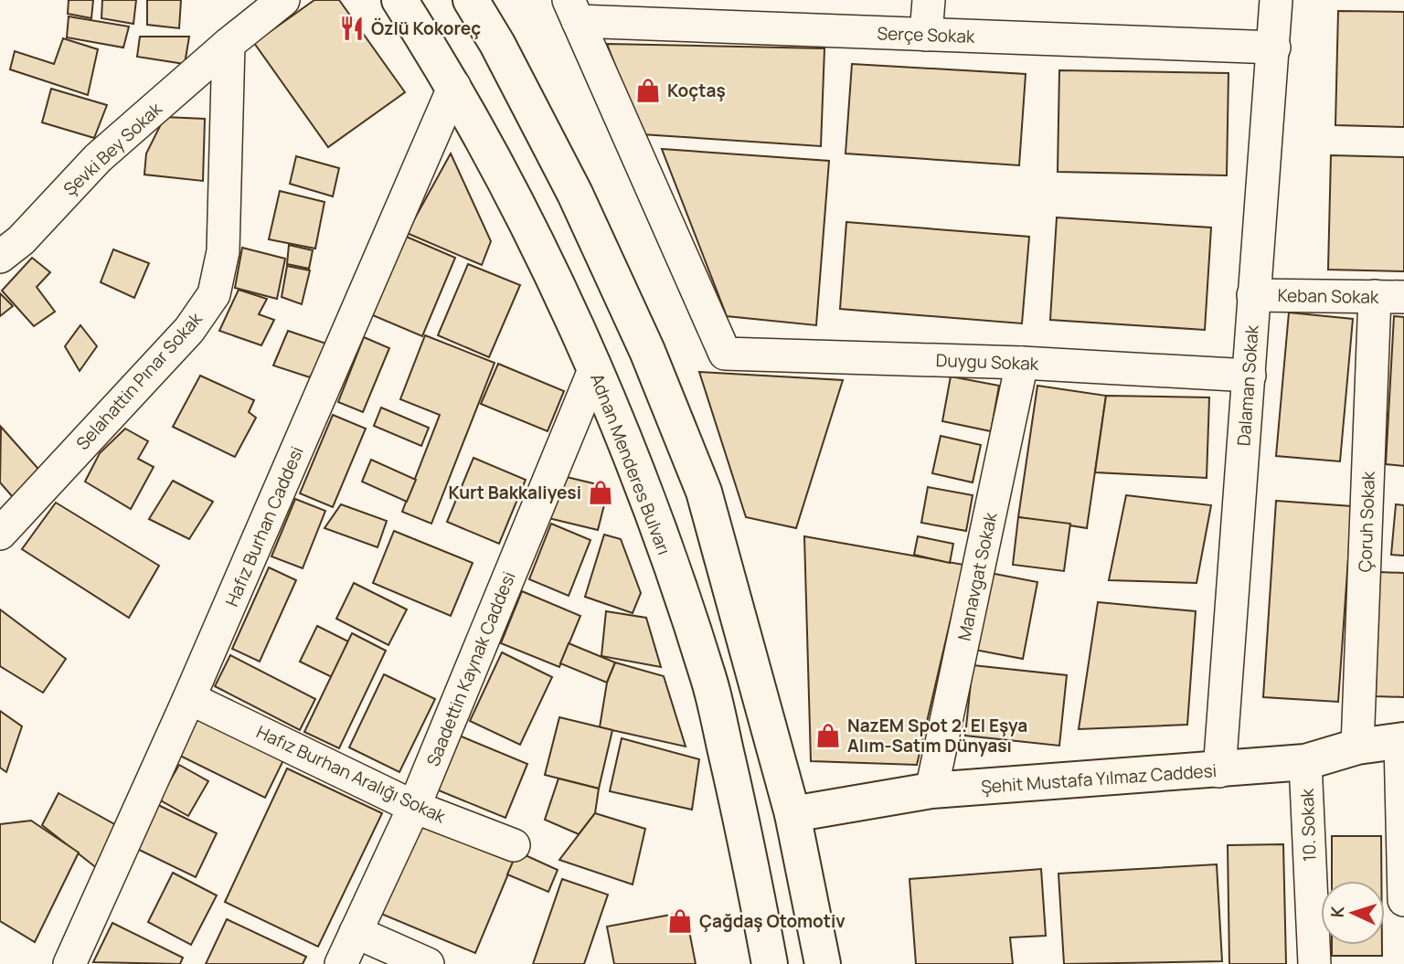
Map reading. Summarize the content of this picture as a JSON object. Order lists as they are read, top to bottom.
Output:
{
  "streets": {
    "main road": ["Adnan Menderes Bulvarı", "Şehit Mustafa Yılmaz Caddesi"],
    "street": [
      "Serçe Sokak",
      "Şevki Bey Sokak",
      "Keban Sokak",
      "Duygu Sokak",
      "Selahattin Pınar Sokak",
      "Dalaman Sokak",
      "Çoruh Sokak",
      "Hafız Burhan Caddesi",
      "Manavgat Sokak",
      "Saadettin Kaynak Caddesi",
      "Hafız Burhan Aralığı Sokak",
      "10. Sokak"
    ]
  },
  "crossings": [
    ["Serçe Sokak", "Duygu Sokak"],
    ["Serçe Sokak", "Dalaman Sokak"],
    ["Şevki Bey Sokak", "Selahattin Pınar Sokak"],
    ["Keban Sokak", "Dalaman Sokak"],
    ["Keban Sokak", "Çoruh Sokak"],
    ["Duygu Sokak", "Dalaman Sokak"],
    ["Duygu Sokak", "Manavgat Sokak"],
    ["Dalaman Sokak", "Şehit Mustafa Yılmaz Caddesi"],
    ["Adnan Menderes Bulvarı", "Hafız Burhan Caddesi"],
    ["Adnan Menderes Bulvarı", "Saadettin Kaynak Caddesi"],
    ["Çoruh Sokak", "Şehit Mustafa Yılmaz Caddesi"],
    ["Hafız Burhan Caddesi", "Hafız Burhan Aralığı Sokak"],
    ["Manavgat Sokak", "Şehit Mustafa Yılmaz Caddesi"],
    ["Saadettin Kaynak Caddesi", "Hafız Burhan Aralığı Sokak"],
    ["Şehit Mustafa Yılmaz Caddesi", "10. Sokak"]
  ],
  "places": {
    "restaurant": ["Özlü Kokoreç"],
    "shop": [
      "Koçtaş",
      "Kurt Bakkaliyesi",
      "NazEM Spot 2. El Eşya Alım-Satım Dünyası",
      "Çağdaş Otomotiv"
    ]
  },
  "north": "left"
}
